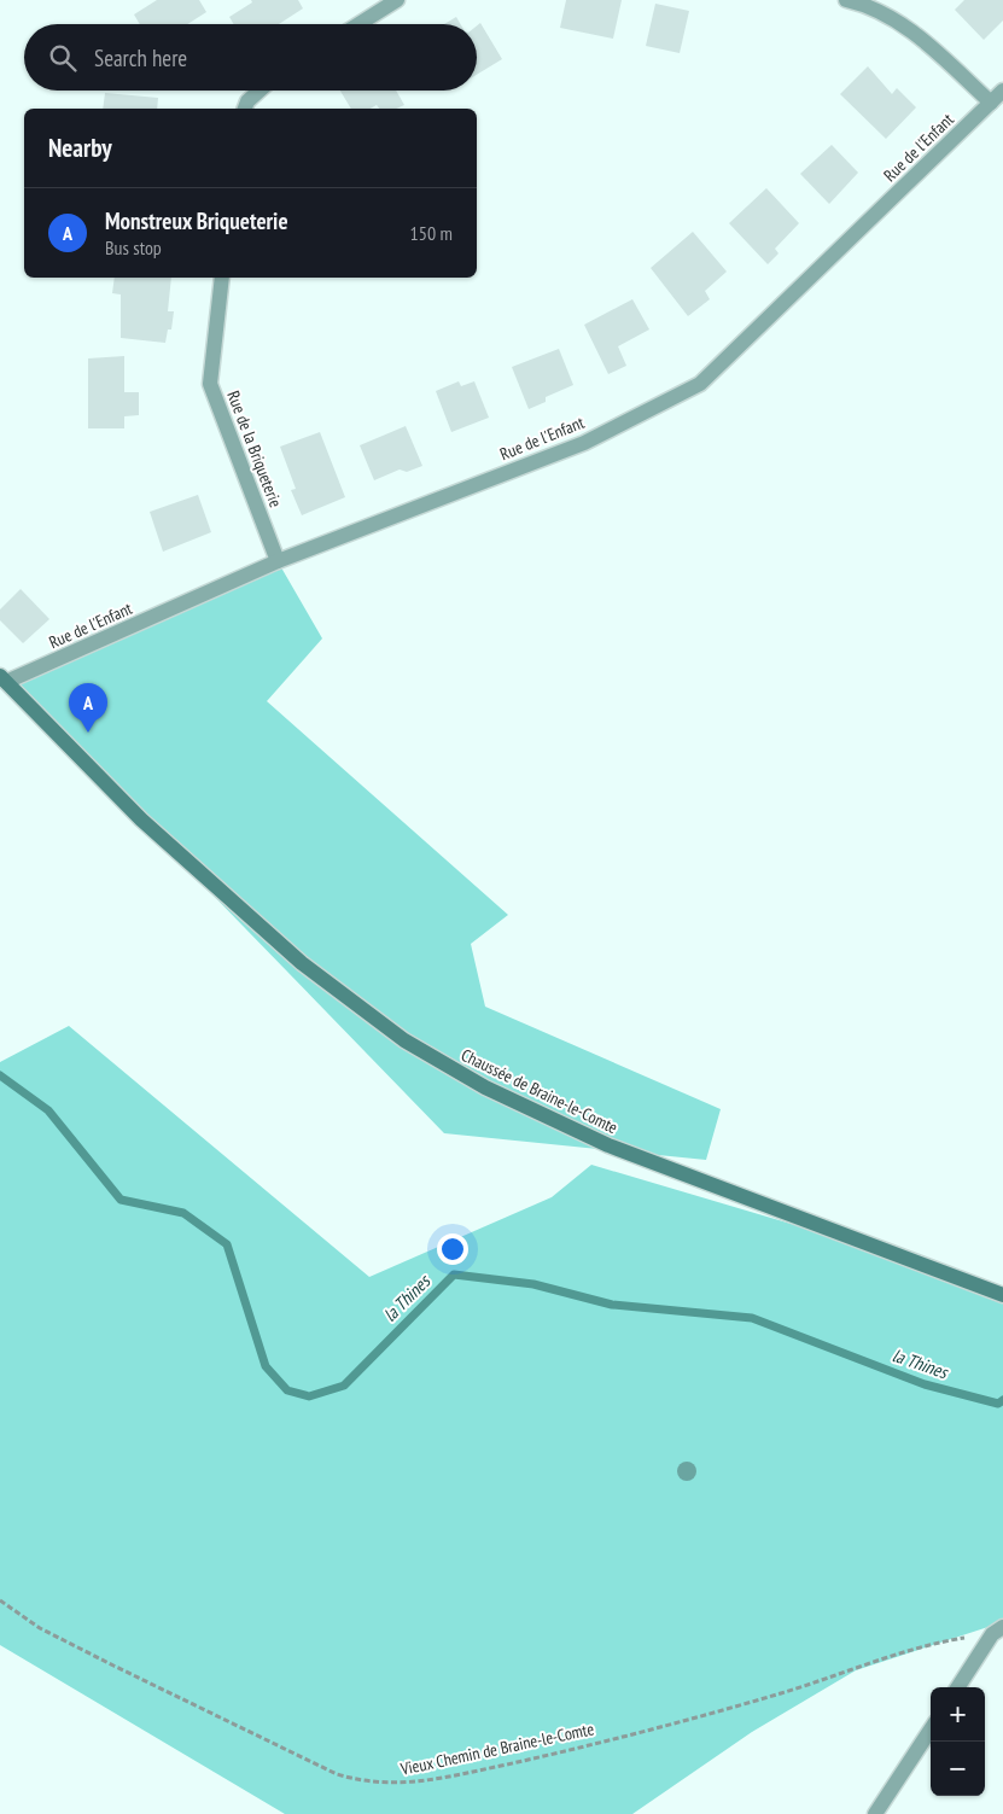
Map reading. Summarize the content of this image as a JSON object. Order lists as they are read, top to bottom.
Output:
{
  "streets": {
    "main road": ["Chaussée de Braine-le-Comte"],
    "street": ["Rue de l'Enfant", "Rue de la Briqueterie"],
    "path": ["Vieux Chemin de Braine-le-Comte"]
  },
  "crossings": [
    ["Rue de l'Enfant", "Rue de la Briqueterie"],
    ["Rue de l'Enfant", "Chaussée de Braine-le-Comte"]
  ],
  "water": ["la Thines"],
  "page": {
    "search": "Search here",
    "heading": "Nearby",
    "list": [
      {
        "mark": "A",
        "name": "Monstreux Briqueterie",
        "note": "Bus stop",
        "value": "150 m"
      }
    ],
    "pins": "A",
    "map_buttons": ["+", "−"]
  }
}
